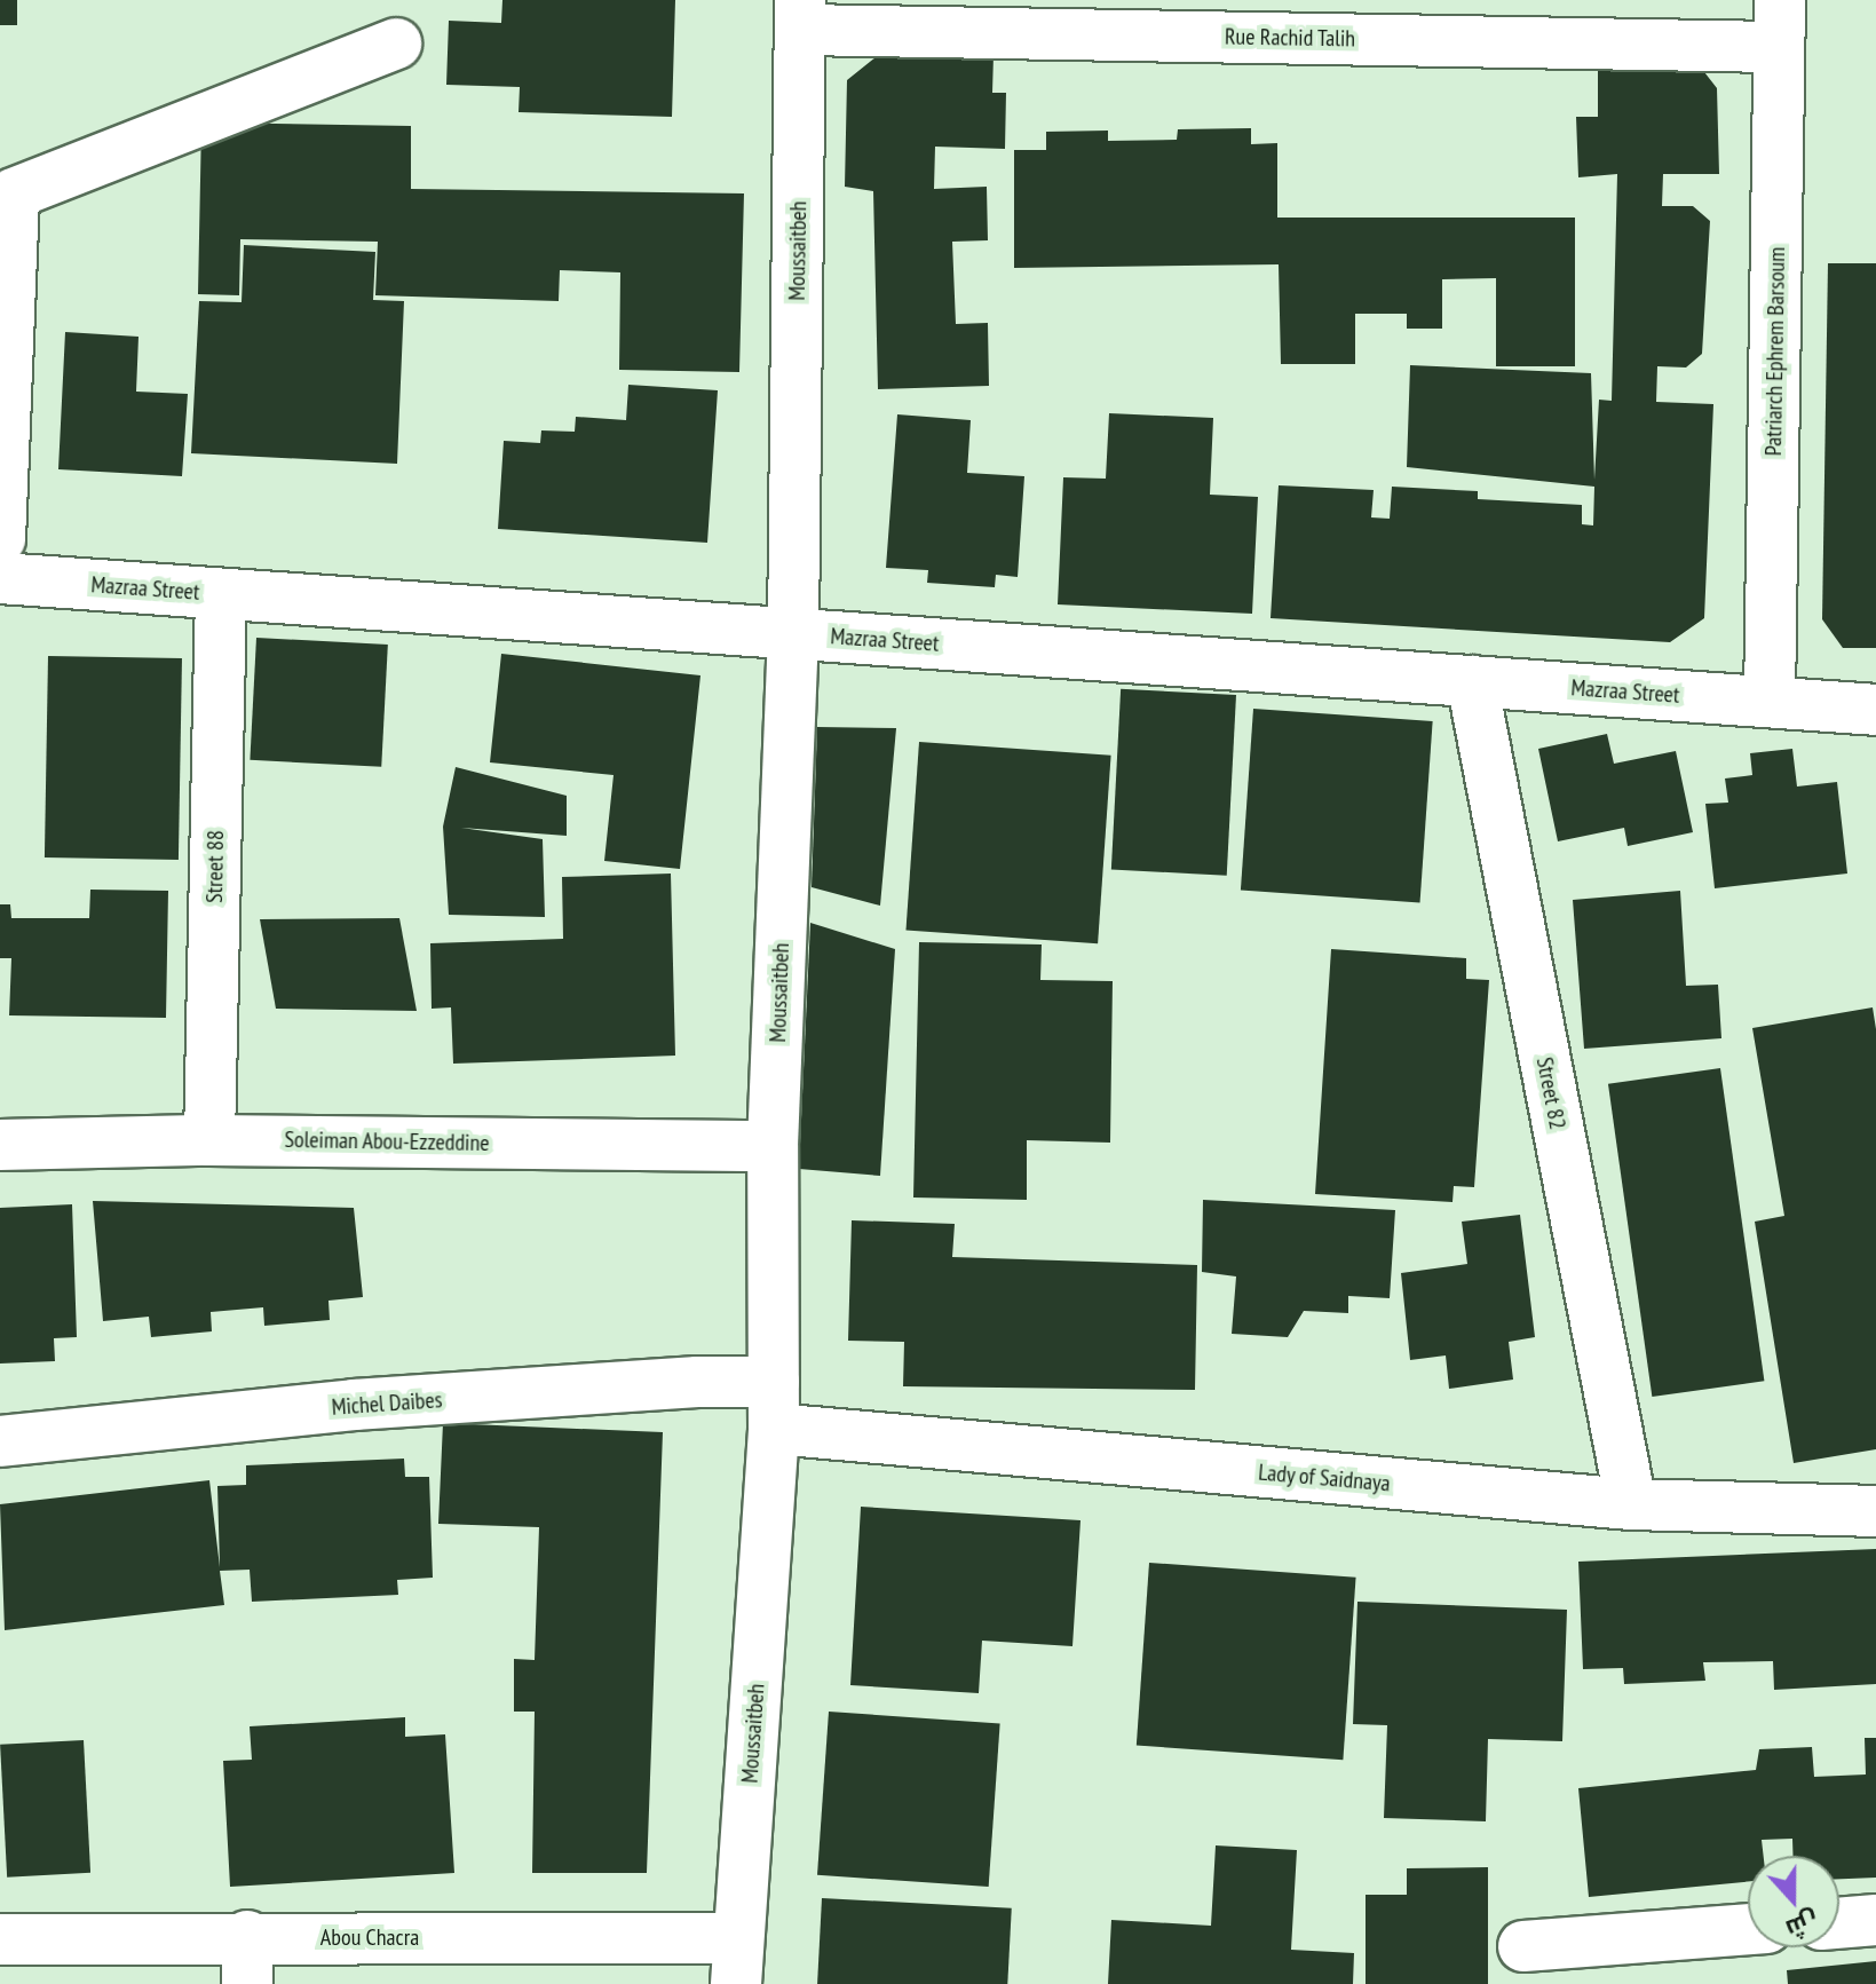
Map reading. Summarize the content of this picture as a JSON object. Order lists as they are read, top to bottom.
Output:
{
  "streets": {
    "street": [
      "Rue Rachid Talih",
      "Moussaitbeh",
      "Patriarch Ephrem Barsoum",
      "Mazraa Street",
      "Street 88",
      "Street 82",
      "Soleiman Abou-Ezzeddine",
      "Michel Daibes",
      "Lady of Saidnaya",
      "Abou Chacra"
    ]
  },
  "crossings": [
    ["Rue Rachid Talih", "Moussaitbeh"],
    ["Rue Rachid Talih", "Patriarch Ephrem Barsoum"],
    ["Moussaitbeh", "Mazraa Street"],
    ["Moussaitbeh", "Soleiman Abou-Ezzeddine"],
    ["Moussaitbeh", "Michel Daibes"],
    ["Moussaitbeh", "Lady of Saidnaya"],
    ["Moussaitbeh", "Abou Chacra"],
    ["Patriarch Ephrem Barsoum", "Mazraa Street"],
    ["Mazraa Street", "Street 88"],
    ["Mazraa Street", "Street 82"],
    ["Street 88", "Soleiman Abou-Ezzeddine"],
    ["Street 82", "Lady of Saidnaya"],
    ["Michel Daibes", "Lady of Saidnaya"]
  ],
  "north": "bottom"
}
